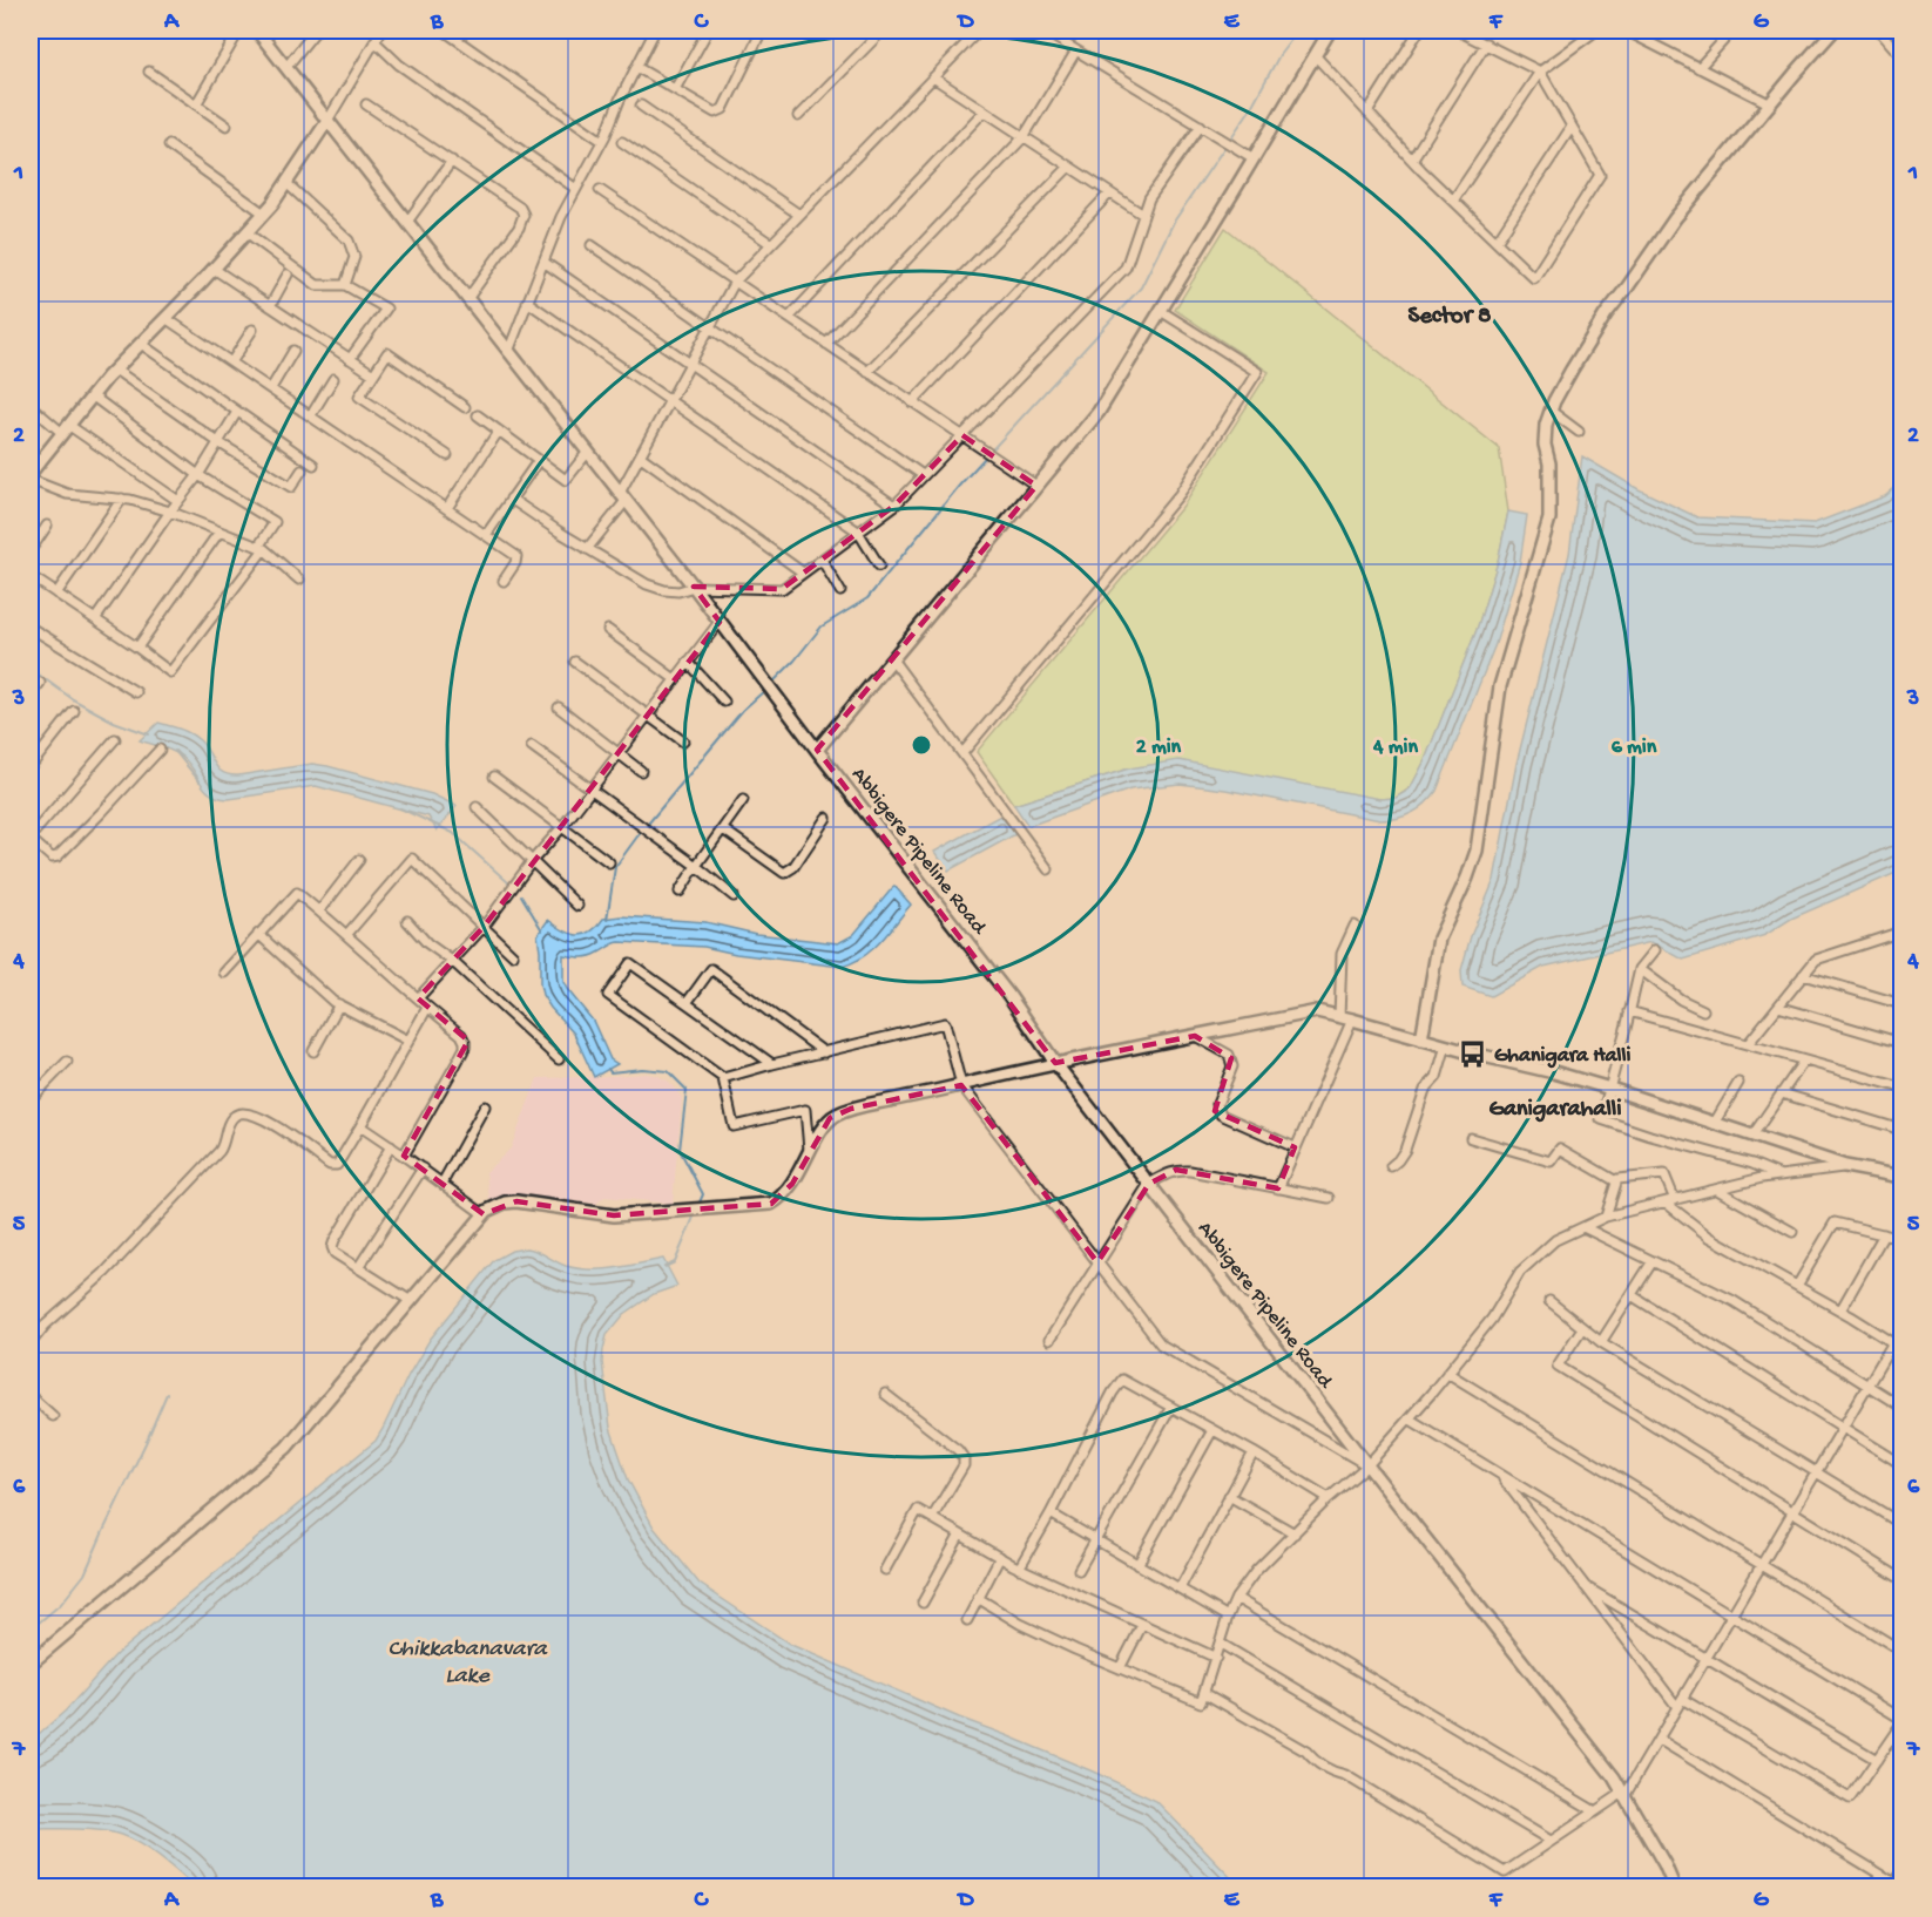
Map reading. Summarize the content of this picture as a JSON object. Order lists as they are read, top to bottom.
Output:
{
  "streets": {
    "street": ["Abbigere Pipeline Road"]
  },
  "districts": ["Sector 8", "Ganigarahalli"],
  "water": ["Chikkabanavara Lake"],
  "places": {
    "bus stop": ["Ghanigara Halli"]
  },
  "grid": {
    "columns": [
      "A",
      "B",
      "C",
      "D",
      "E",
      "F",
      "G"
    ],
    "rows": [
      "1",
      "2",
      "3",
      "4",
      "5",
      "6",
      "7"
    ]
  },
  "rings": ["2 min", "4 min", "6 min"]
}
